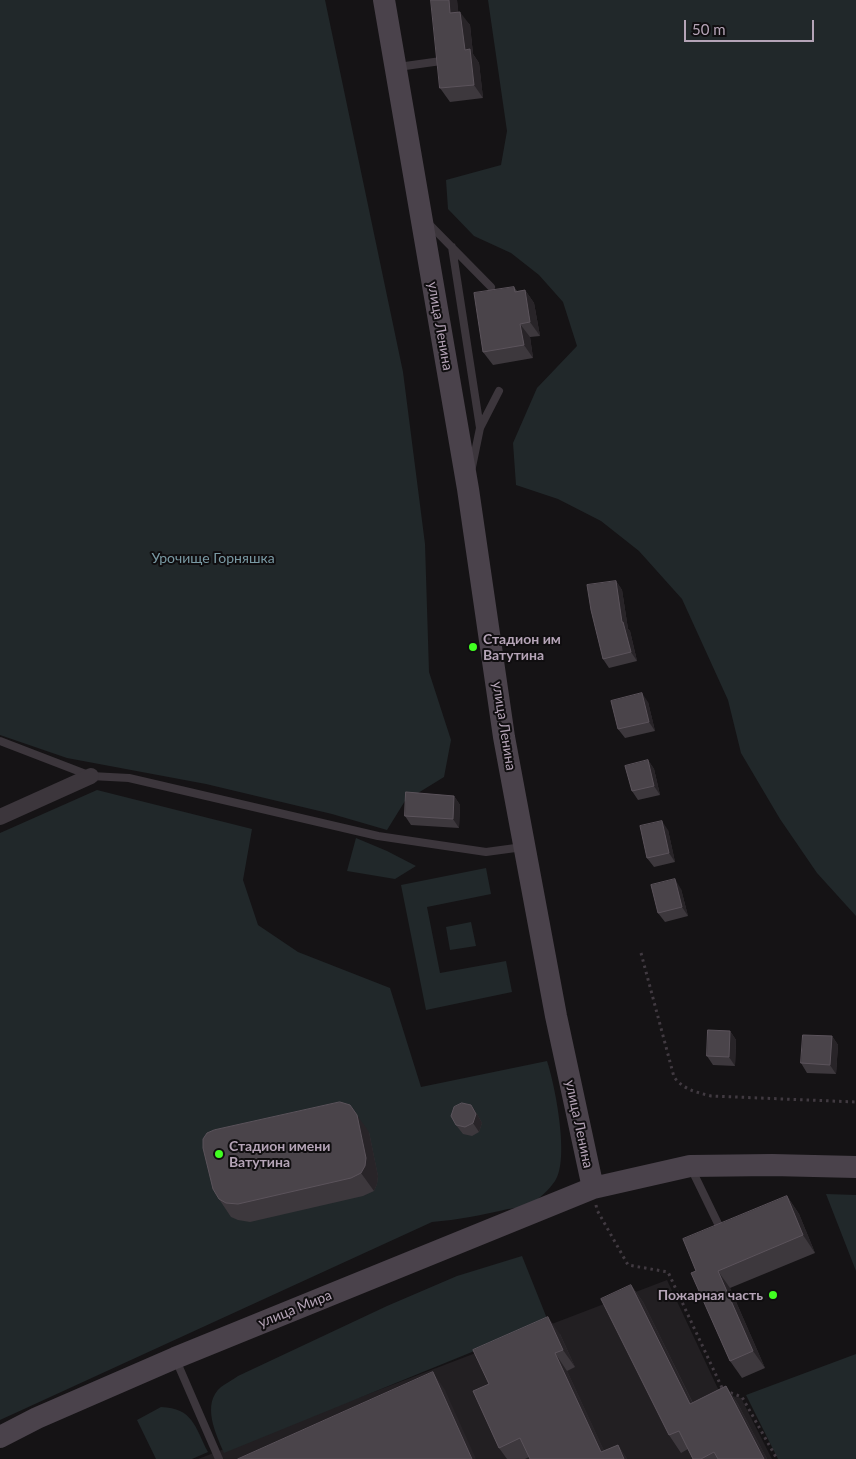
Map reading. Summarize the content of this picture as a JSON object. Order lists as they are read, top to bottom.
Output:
{
  "streets": {
    "main road": ["улица Ленина", "улица Мира"]
  },
  "crossings": [
    ["улица Ленина", "улица Мира"]
  ],
  "parks": ["Урочище Горняшка"],
  "places": ["Стадион им Ватутина", "Стадион имени Ватутина", "Пожарная часть"],
  "scale_bar": "50 m"
}
